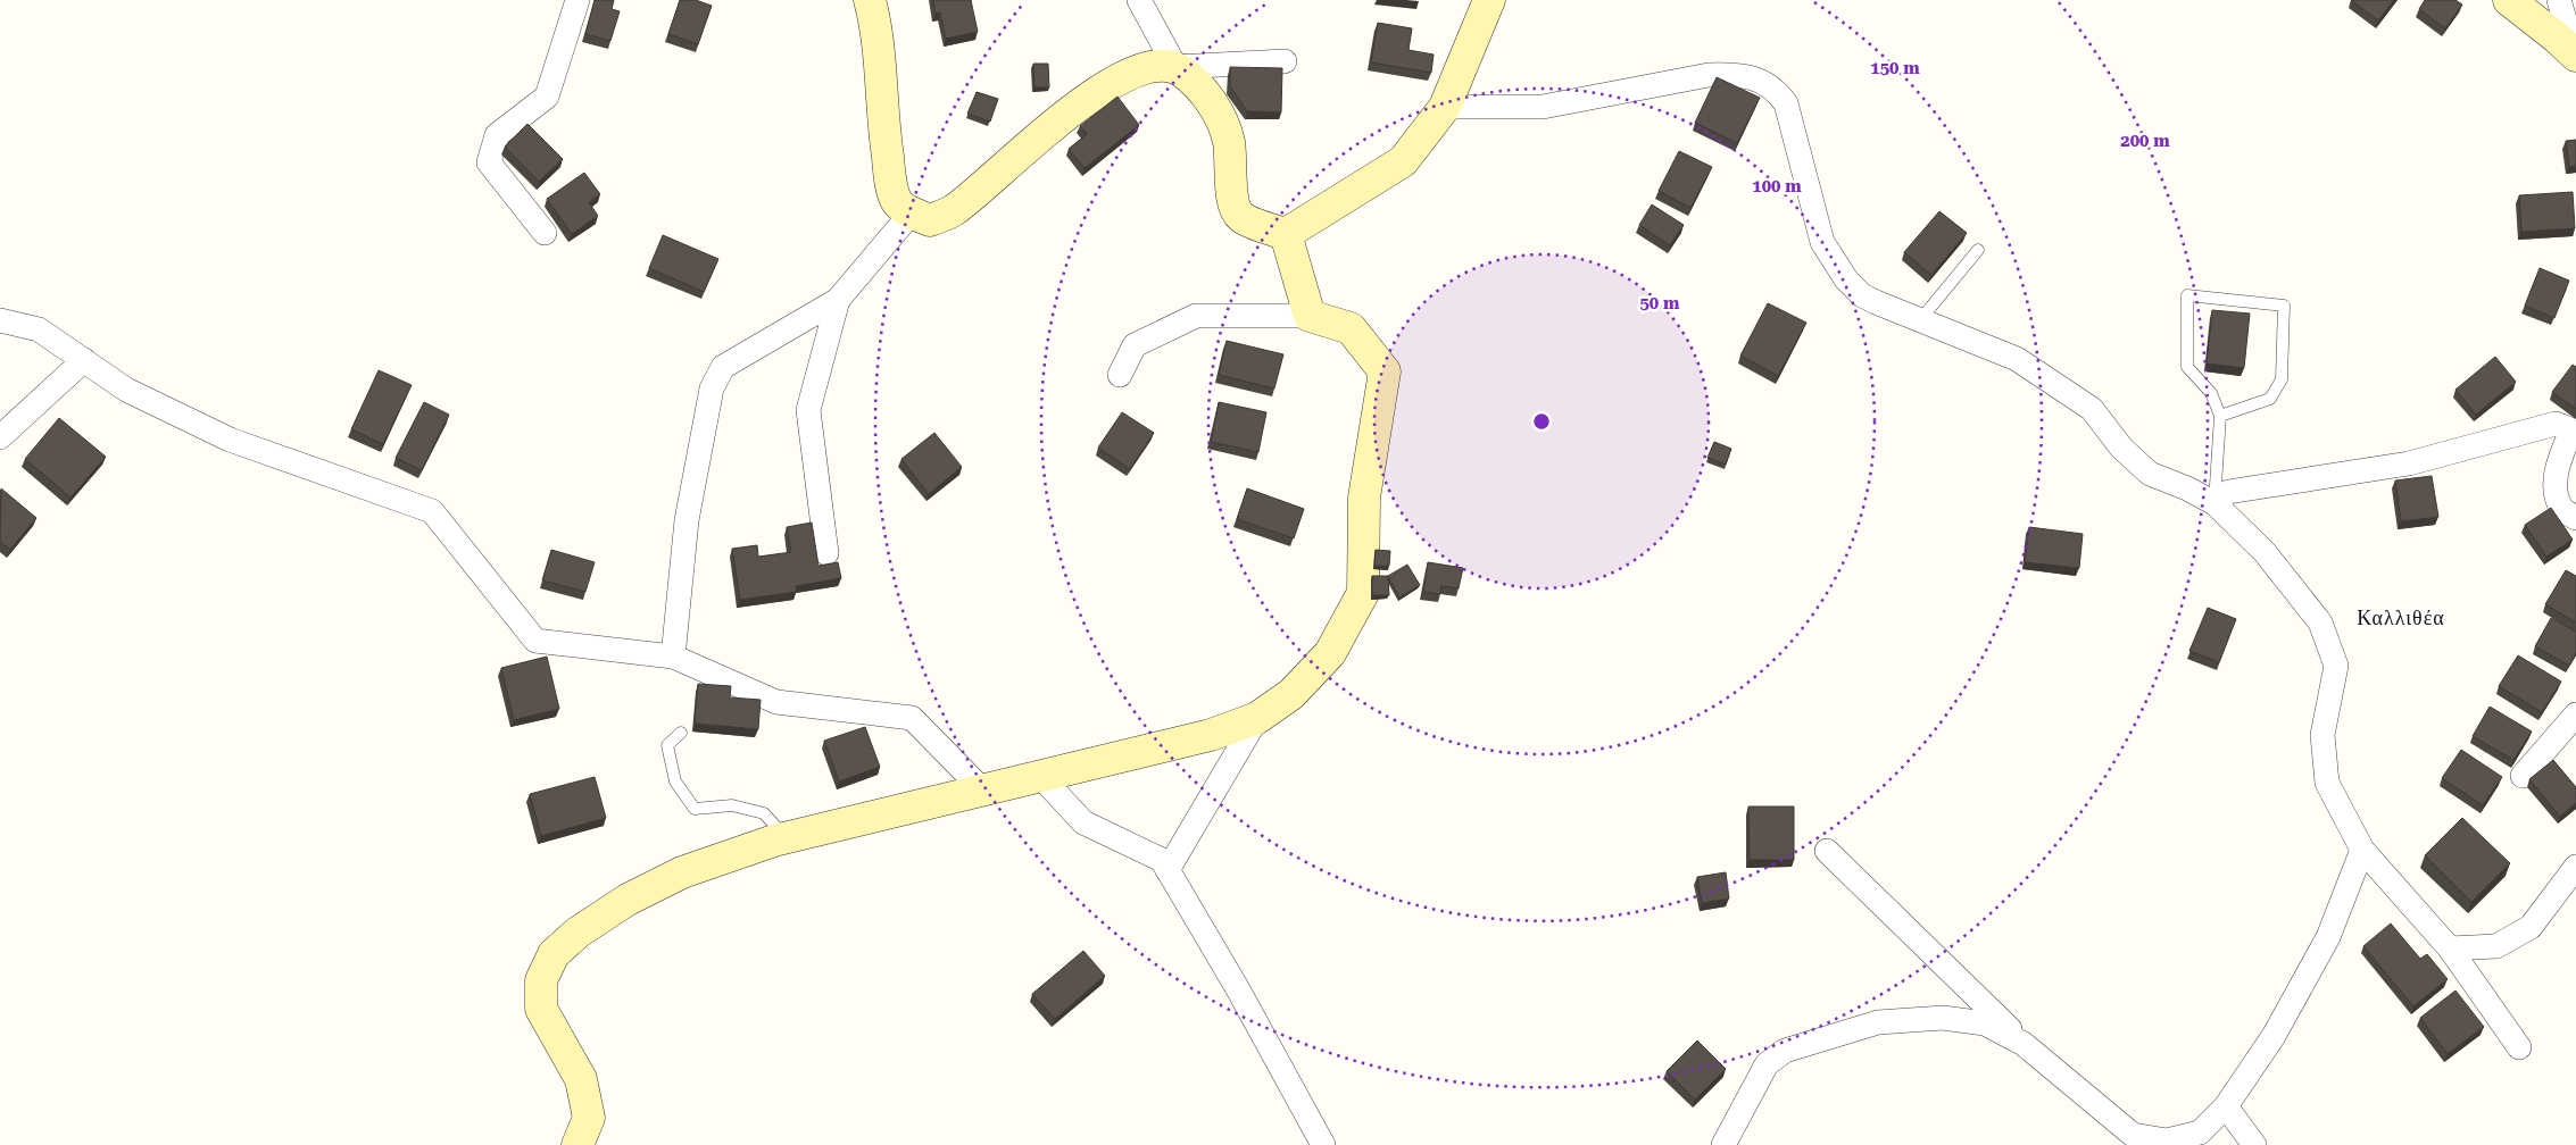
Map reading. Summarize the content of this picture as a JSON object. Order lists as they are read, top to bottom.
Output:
{
  "districts": ["Καλλιθέα"],
  "rings": [
    "150 m",
    "200 m",
    "100 m",
    "50 m"
  ]
}
